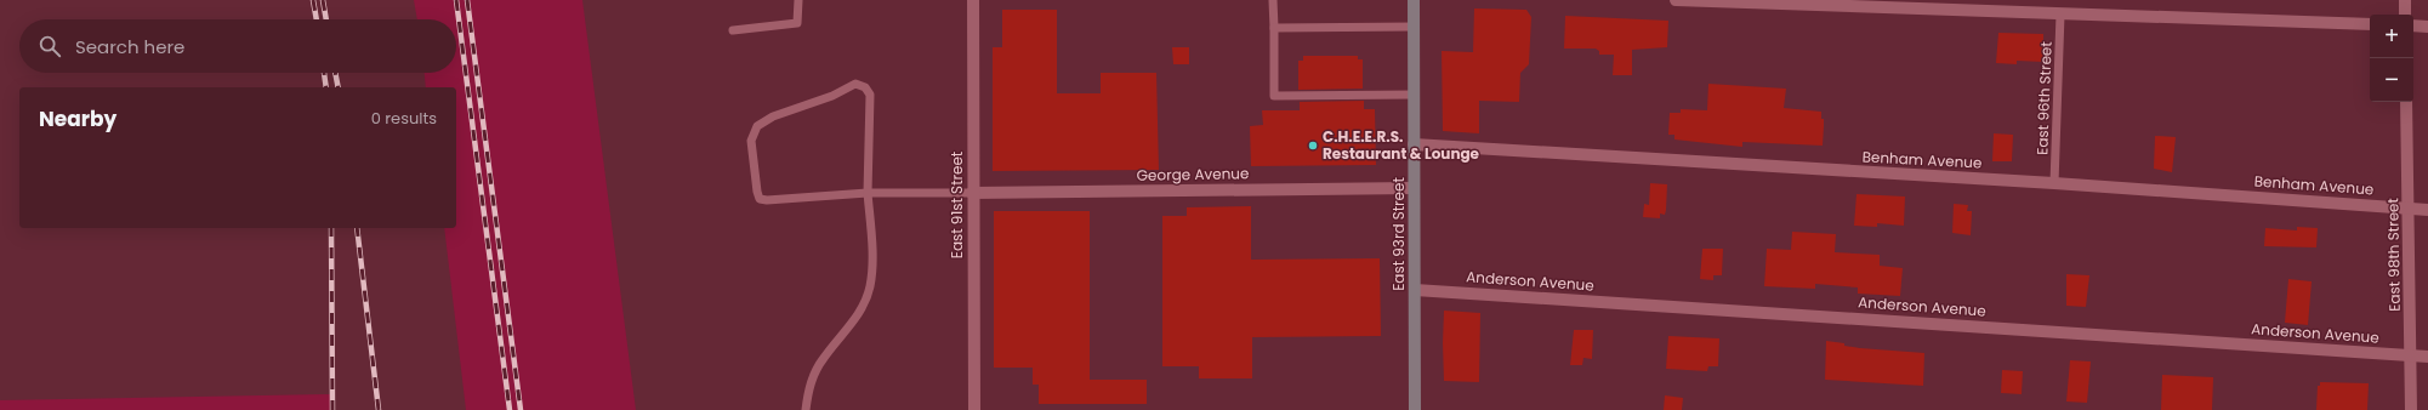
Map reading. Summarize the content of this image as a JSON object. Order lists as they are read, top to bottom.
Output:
{
  "streets": {
    "main road": ["East 93rd Street"],
    "street": [
      "Benham Avenue",
      "George Avenue",
      "East 91st Street",
      "East 98th Street",
      "Anderson Avenue"
    ],
    "lane": ["East 96th Street"]
  },
  "crossings": [
    ["East 96th Street", "Benham Avenue"],
    ["Benham Avenue", "East 93rd Street"],
    ["Benham Avenue", "East 98th Street"],
    ["George Avenue", "East 91st Street"],
    ["George Avenue", "East 93rd Street"],
    ["East 93rd Street", "Anderson Avenue"],
    ["East 98th Street", "Anderson Avenue"]
  ],
  "places": ["C.H.E.E.R.S. Restaurant & Lounge"],
  "page": {
    "map_buttons": ["+", "−"],
    "search": "Search here",
    "heading": ["Nearby", "0 results"]
  }
}
